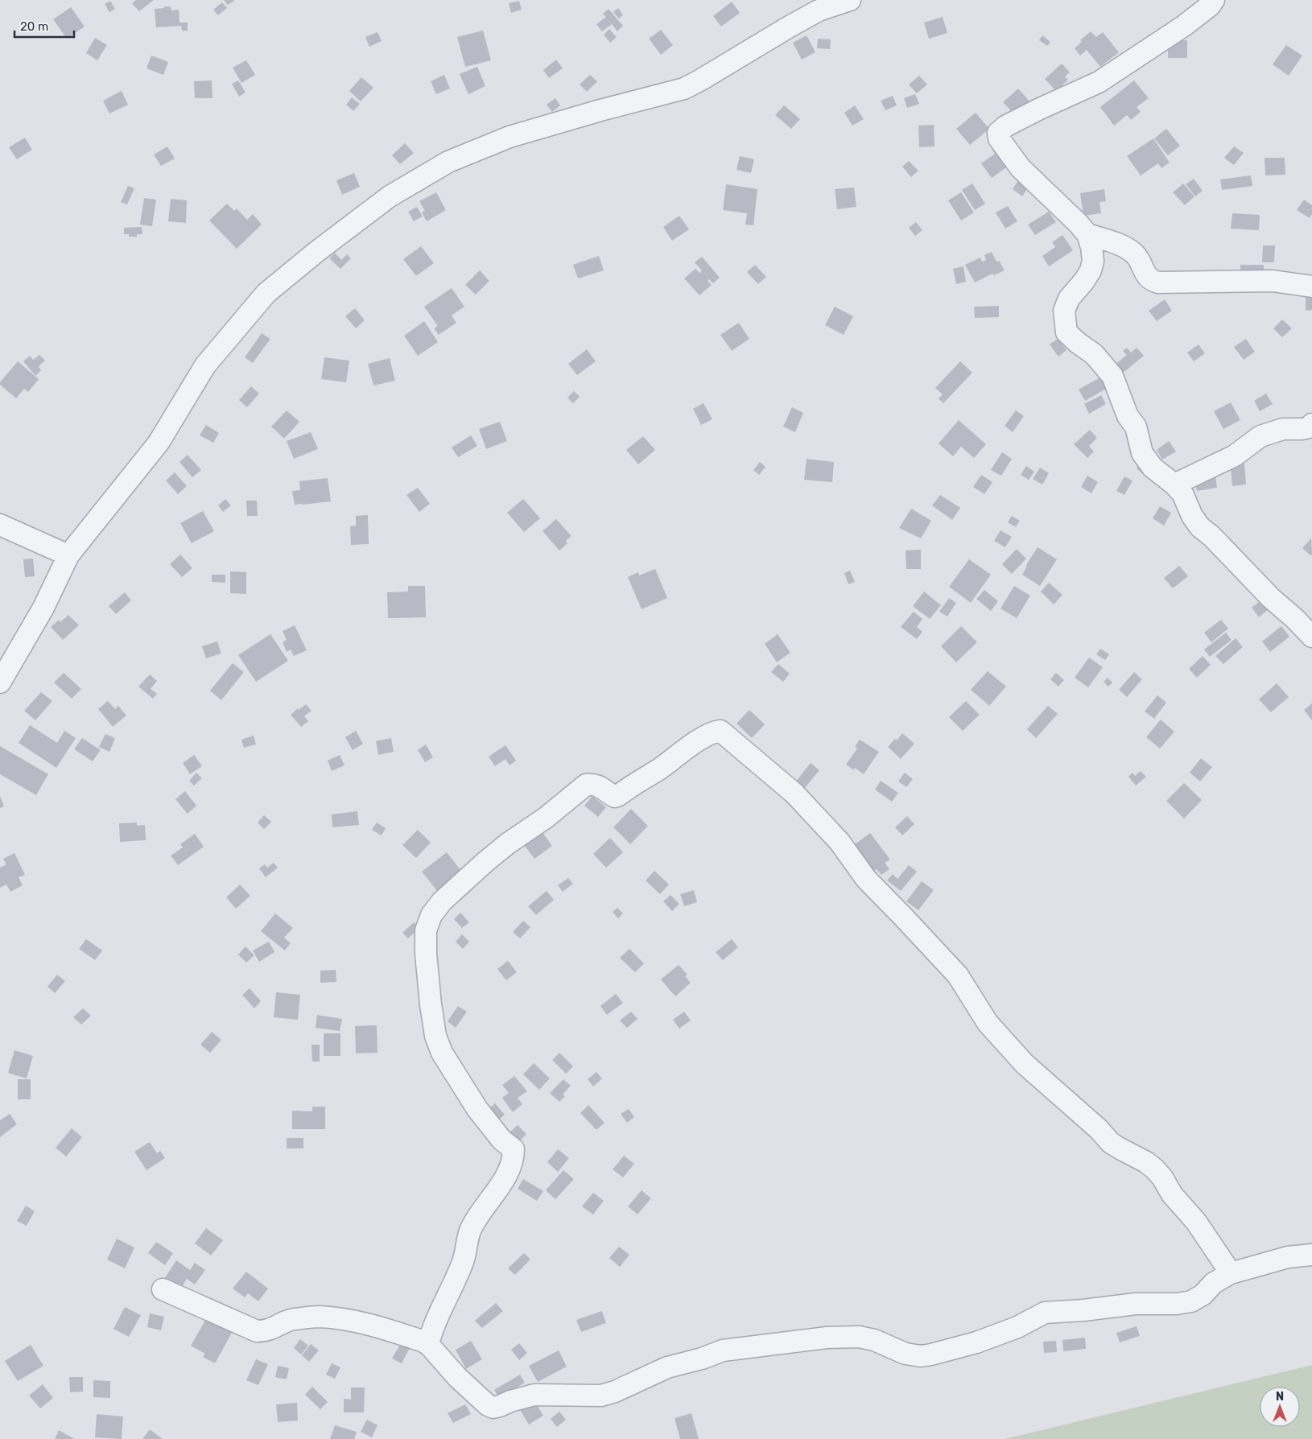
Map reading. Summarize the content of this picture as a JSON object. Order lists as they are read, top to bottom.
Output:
{
  "scale_bar": "20 m",
  "north": "top"
}
